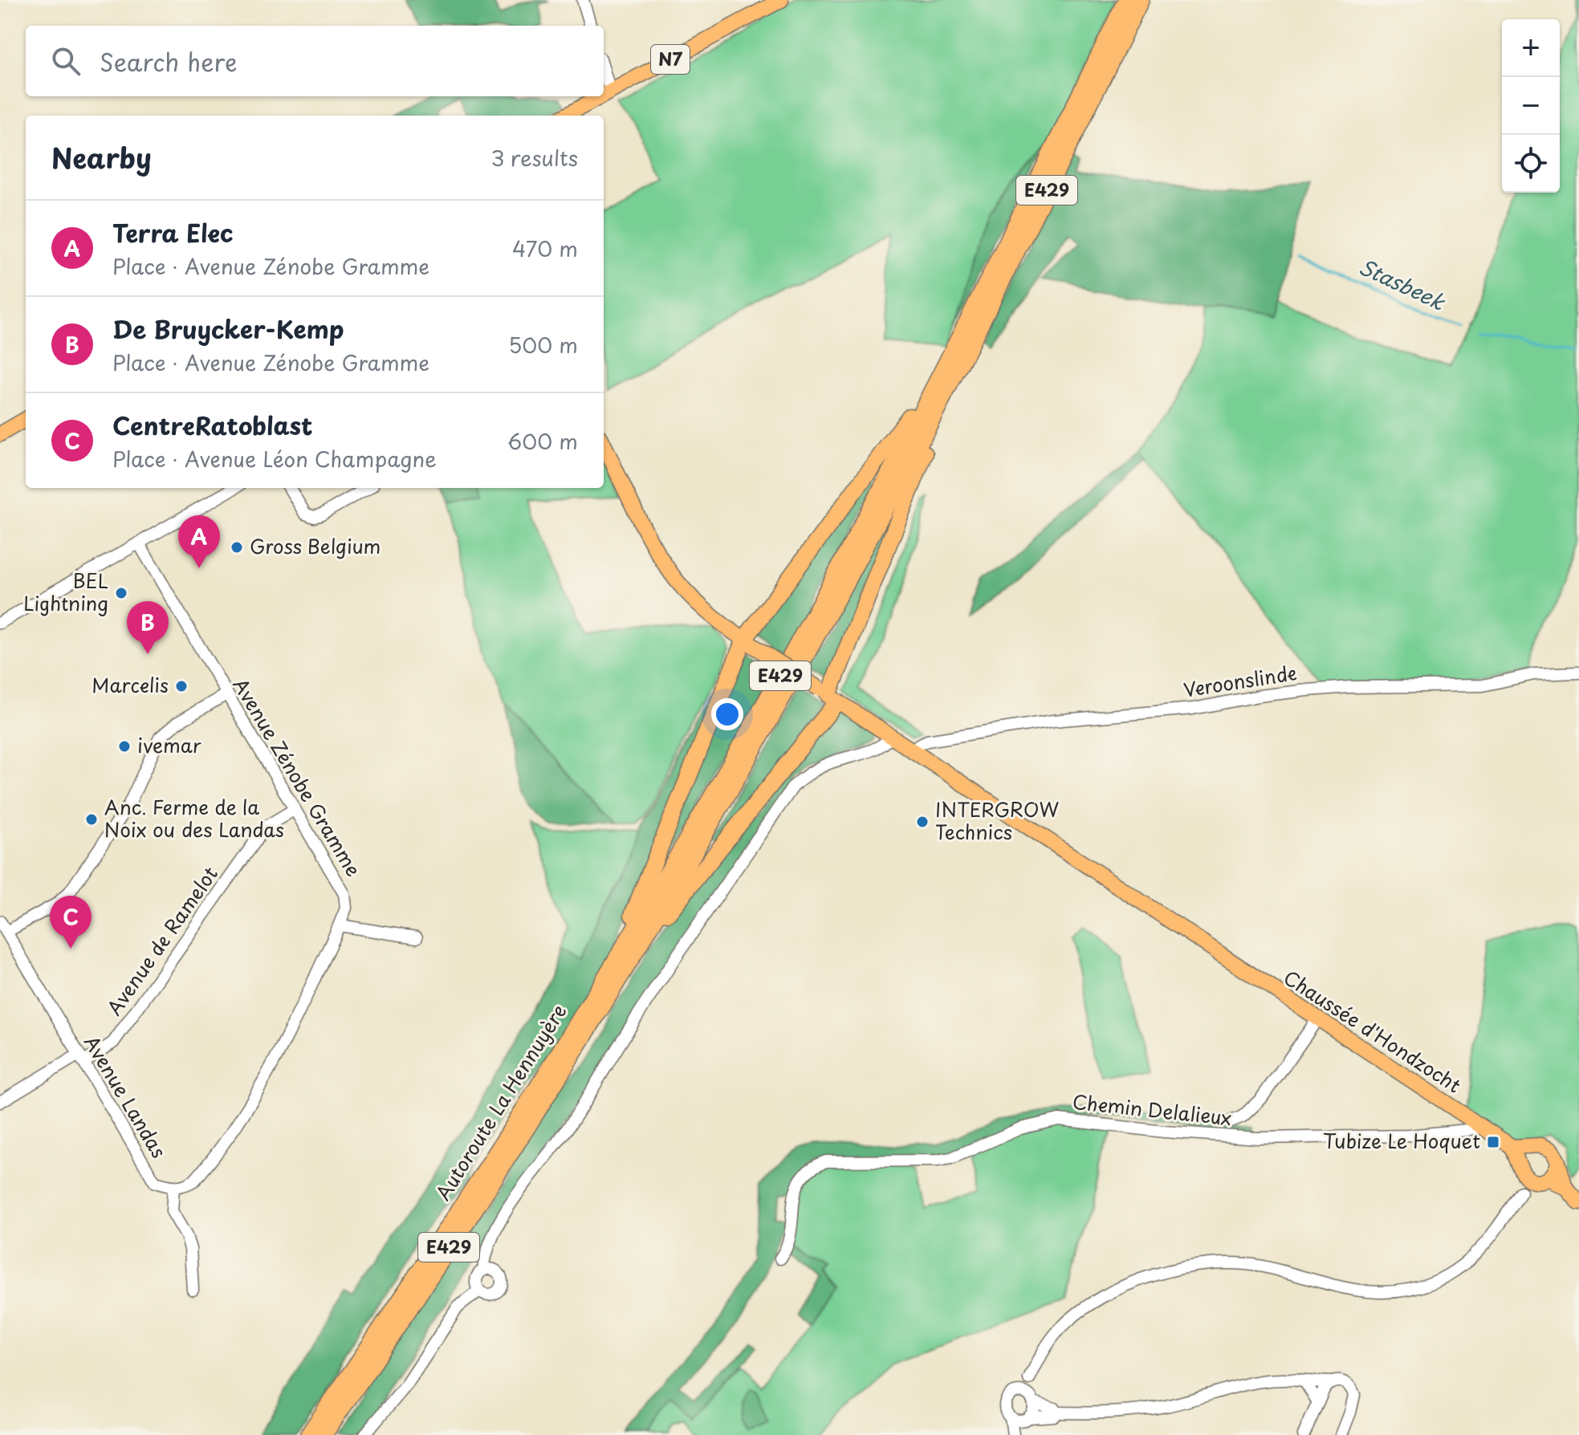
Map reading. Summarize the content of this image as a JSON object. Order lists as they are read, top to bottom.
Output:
{
  "streets": {
    "highway": ["E429", "Autoroute La Hennuyère"],
    "main road": ["N7", "Chaussée d'Hondzocht"],
    "street": [
      "Veroonslinde",
      "Avenue Zénobe Gramme",
      "Avenue de Ramelot",
      "Avenue Landas",
      "Chemin Delalieux"
    ]
  },
  "crossings": [
    ["E429", "Autoroute La Hennuyère"],
    ["Veroonslinde", "Chaussée d'Hondzocht"],
    ["Avenue Zénobe Gramme", "Avenue de Ramelot"],
    ["Avenue Zénobe Gramme", "Avenue Landas"],
    ["Avenue de Ramelot", "Avenue Landas"],
    ["Chaussée d'Hondzocht", "Chemin Delalieux"]
  ],
  "water": ["Stasbeek"],
  "places": {
    "other": [
      "Gross Belgium",
      "BEL Lightning",
      "Marcelis",
      "ivemar",
      "Anc. Ferme de la Noix ou des Landas",
      "INTERGROW Technics"
    ],
    "transit": ["Tubize Le Hoquet"]
  },
  "page": {
    "map_buttons": ["+", "−"],
    "search": "Search here",
    "heading": ["Nearby", "3 results"],
    "list": [
      {
        "mark": "A",
        "name": "Terra Elec",
        "note": "Place · Avenue Zénobe Gramme",
        "value": "470 m"
      },
      {
        "mark": "B",
        "name": "De Bruycker-Kemp",
        "note": "Place · Avenue Zénobe Gramme",
        "value": "500 m"
      },
      {
        "mark": "C",
        "name": "CentreRatoblast",
        "note": "Place · Avenue Léon Champagne",
        "value": "600 m"
      }
    ],
    "pins": ["A", "B", "C"]
  }
}
